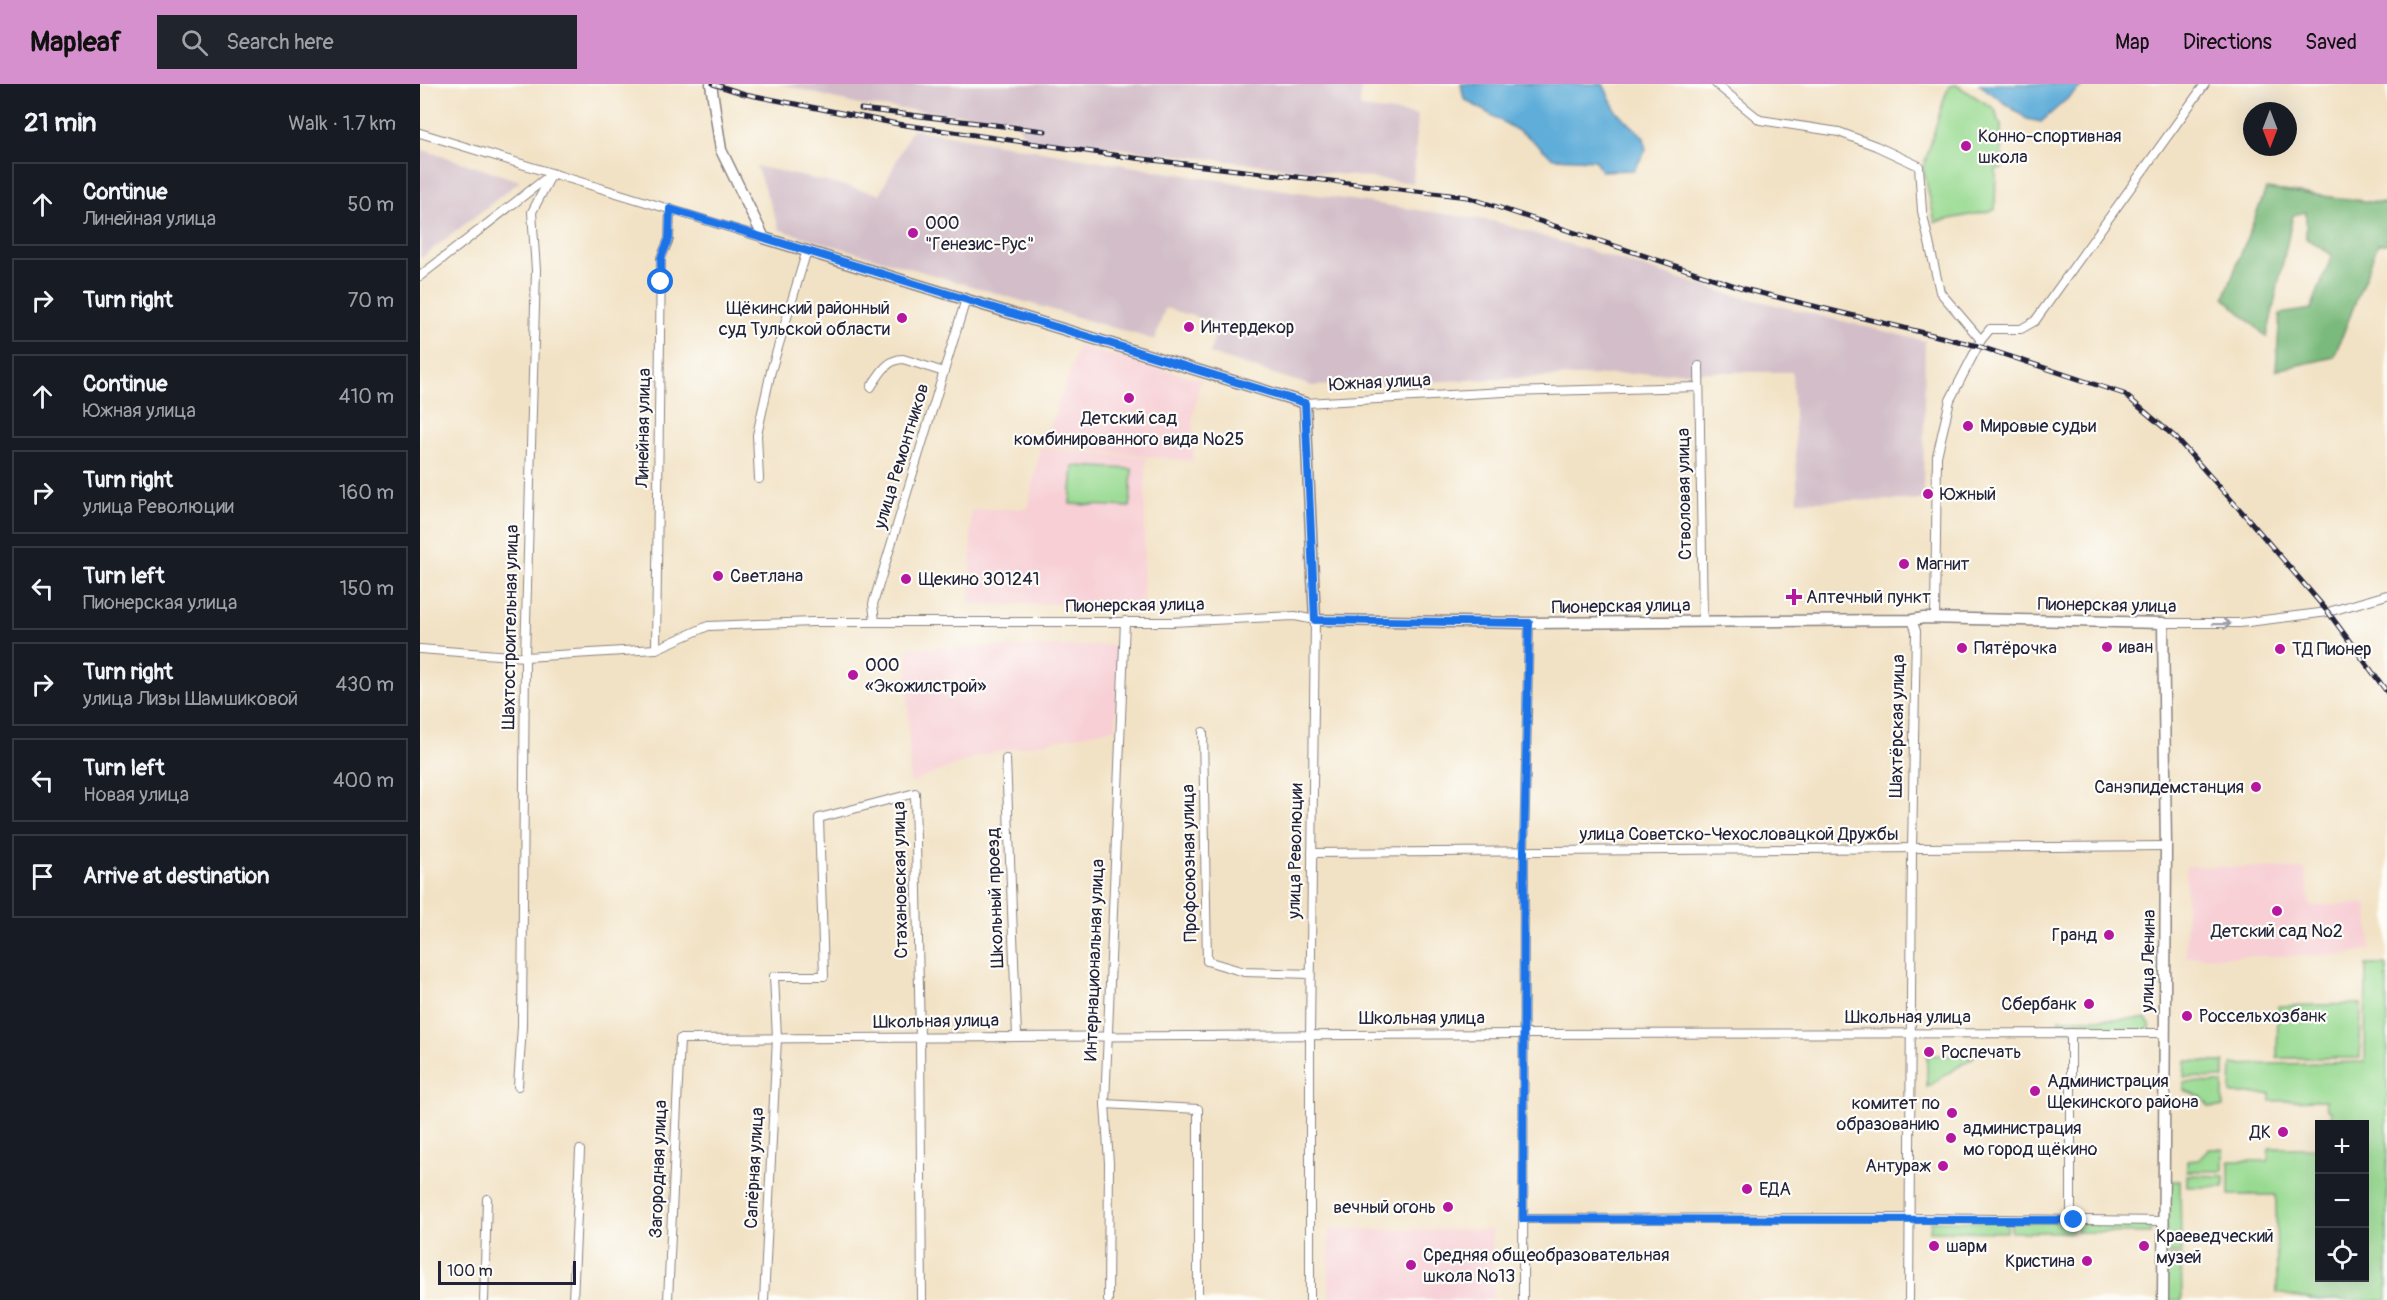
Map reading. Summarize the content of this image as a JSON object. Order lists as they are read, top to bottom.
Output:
{
  "streets": {
    "street": [
      "Южная улица",
      "Линейная улица",
      "улица Ремонтников",
      "Стволовая улица",
      "Пионерская улица",
      "Шахтостроительная улица",
      "Шахтёрская улица",
      "улица Советско-Чехословацкой Дружбы",
      "улица Революции",
      "Профсоюзная улица",
      "Стахановская улица",
      "Школьный проезд",
      "Интернациональная улица",
      "улица Ленина",
      "Школьная улица",
      "Сапёрная улица",
      "Загородная улица"
    ]
  },
  "crossings": [
    ["Южная улица", "улица Ремонтников"],
    ["Южная улица", "Стволовая улица"],
    ["Южная улица", "улица Революции"],
    ["Линейная улица", "Пионерская улица"],
    ["улица Ремонтников", "Пионерская улица"],
    ["Стволовая улица", "Пионерская улица"],
    ["Пионерская улица", "Шахтёрская улица"],
    ["Пионерская улица", "улица Революции"],
    ["Пионерская улица", "Интернациональная улица"],
    ["Пионерская улица", "улица Ленина"],
    ["Шахтёрская улица", "улица Советско-Чехословацкой Дружбы"],
    ["Шахтёрская улица", "Школьная улица"],
    ["улица Советско-Чехословацкой Дружбы", "улица Революции"],
    ["улица Советско-Чехословацкой Дружбы", "улица Ленина"],
    ["улица Революции", "Профсоюзная улица"],
    ["улица Революции", "Школьная улица"],
    ["Стахановская улица", "Школьная улица"],
    ["Стахановская улица", "Сапёрная улица"],
    ["Школьный проезд", "Школьная улица"],
    ["Интернациональная улица", "Школьная улица"],
    ["улица Ленина", "Школьная улица"],
    ["Школьная улица", "Сапёрная улица"],
    ["Школьная улица", "Загородная улица"]
  ],
  "places": {
    "other": [
      "Конно-спортивная школа",
      "ООО \"Генезис-Рус\"",
      "Щёкинский районный суд Тульской области",
      "Интердекор",
      "Детский сад комбинированного вида №25",
      "Мировые судьи",
      "Южный",
      "Магнит",
      "Светлана",
      "Щекино 301241",
      "иван",
      "Пятёрочка",
      "ТД Пионер",
      "ООО «Экожилстрой»",
      "Санэпидемстанция",
      "Детский сад №2",
      "Гранд",
      "Сбербанк",
      "Россельхозбанк",
      "Роспечать",
      "Администрация Щекинского района",
      "комитет по образованию",
      "ДК",
      "администрация мо город щёкино",
      "Антураж",
      "ЕДА",
      "вечный огонь",
      "шарм",
      "Краеведческий музей",
      "Кристина",
      "Средняя общеобразовательная школа №13"
    ],
    "health": ["Аптечный пункт"]
  },
  "scale_bar": "100 m",
  "north": "bottom",
  "page": {
    "header": "Mapleaf",
    "search": "Search here",
    "nav": ["Map", "Directions", "Saved"],
    "heading": ["21 min", "Walk · 1.7 km"],
    "list": [
      ["Continue", "Линейная улица", "50 m"],
      ["Turn right", "70 m"],
      ["Continue", "Южная улица", "410 m"],
      ["Turn right", "улица Революции", "160 m"],
      ["Turn left", "Пионерская улица", "150 m"],
      ["Turn right", "улица Лизы Шамшиковой", "430 m"],
      ["Turn left", "Новая улица", "400 m"],
      "Arrive at destination"
    ],
    "map_buttons": ["+", "−"],
    "scale": "100 m"
  }
}
